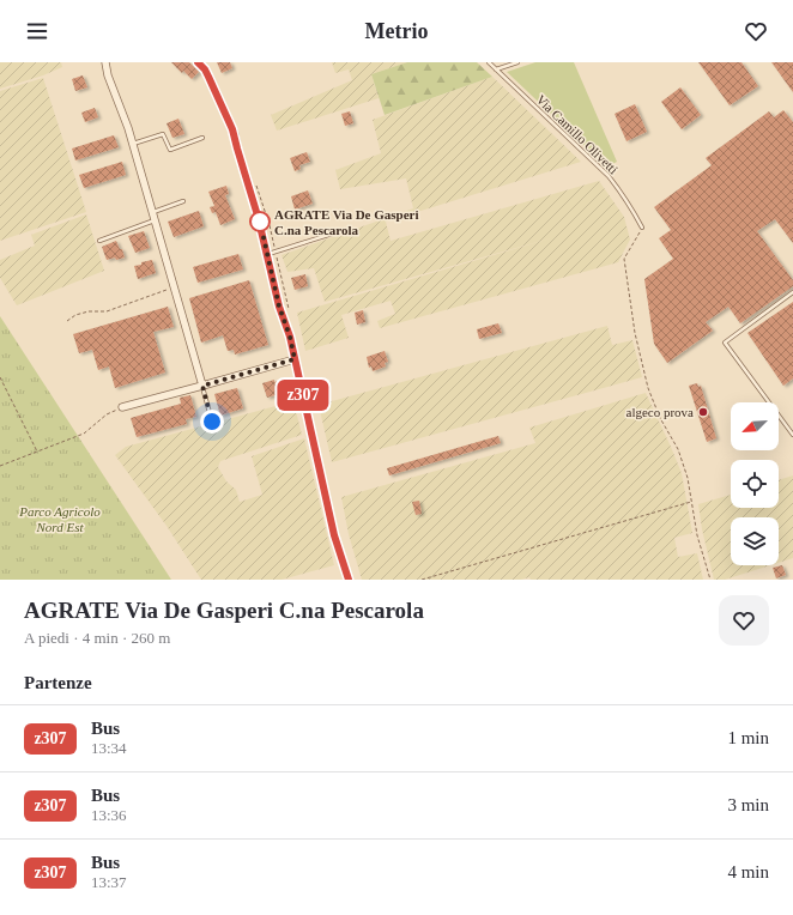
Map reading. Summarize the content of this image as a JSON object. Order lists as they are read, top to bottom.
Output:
{
  "streets": {
    "lane": ["Via Camillo Olivetti"]
  },
  "parks": ["Parco Agricolo Nord Est"],
  "places": ["AGRATE Via De Gasperi C.na Pescarola", "algeco prova"],
  "lines": ["bus line z307"],
  "north": "bottom left",
  "page": {
    "header": "Metrio",
    "on_map": "z307",
    "heading": [
      ["AGRATE Via De Gasperi C.na Pescarola", "A piedi · 4 min · 260 m"],
      "Partenze"
    ],
    "list": [
      {
        "mark": "z307",
        "name": "Bus",
        "note": "13:34",
        "value": "1 min"
      },
      {
        "mark": "z307",
        "name": "Bus",
        "note": "13:36",
        "value": "3 min"
      },
      {
        "mark": "z307",
        "name": "Bus",
        "note": "13:37",
        "value": "4 min"
      }
    ]
  }
}
